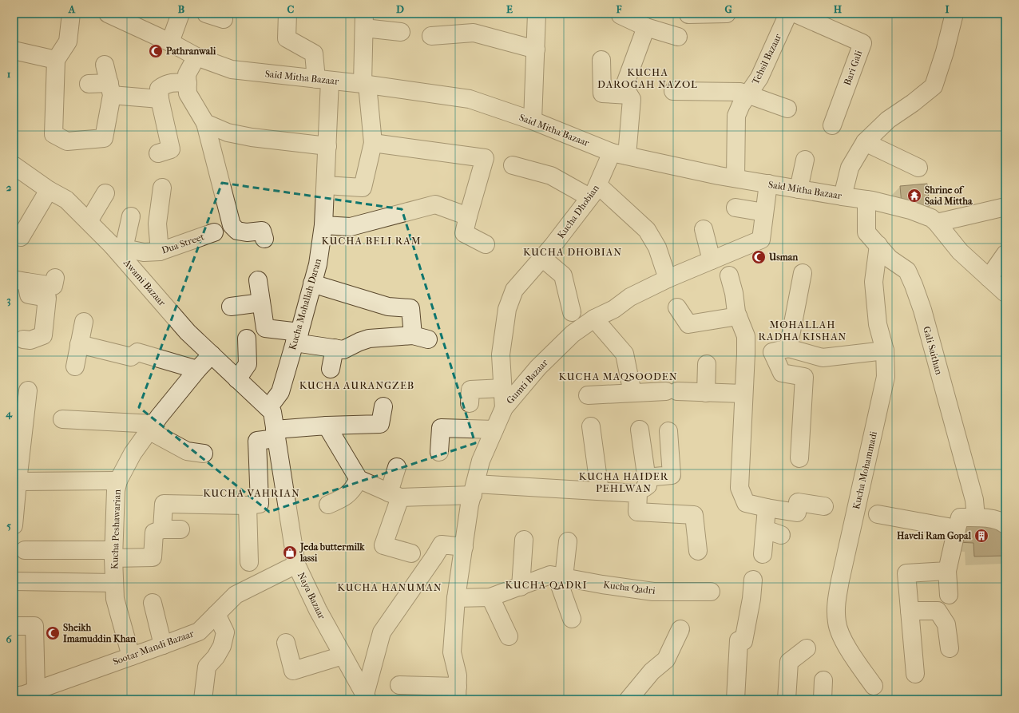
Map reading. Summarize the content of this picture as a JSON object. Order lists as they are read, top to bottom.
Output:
{
  "streets": {
    "street": [
      "Tehsil Bazaar",
      "Bari Gali",
      "Said Mitha Bazaar",
      "Kucha Dhobian",
      "Dua Street",
      "Awami Bazaar",
      "Kucha Mohallah Daran",
      "Gali Saithan",
      "Gumti Bazaar",
      "Kucha Mohammadi",
      "Kucha Peshawarian",
      "Kucha Qadri",
      "Naya Bazaar",
      "Sootar Mandi Bazaar"
    ]
  },
  "crossings": [
    ["Tehsil Bazaar", "Said Mitha Bazaar"],
    ["Said Mitha Bazaar", "Kucha Dhobian"],
    ["Said Mitha Bazaar", "Kucha Mohallah Daran"],
    ["Said Mitha Bazaar", "Gali Saithan"],
    ["Said Mitha Bazaar", "Gumti Bazaar"],
    ["Kucha Dhobian", "Gumti Bazaar"],
    ["Dua Street", "Awami Bazaar"],
    ["Awami Bazaar", "Kucha Mohallah Daran"],
    ["Awami Bazaar", "Kucha Peshawarian"],
    ["Awami Bazaar", "Naya Bazaar"],
    ["Kucha Mohallah Daran", "Naya Bazaar"],
    ["Gali Saithan", "Kucha Mohammadi"],
    ["Gumti Bazaar", "Kucha Qadri"],
    ["Kucha Peshawarian", "Sootar Mandi Bazaar"],
    ["Naya Bazaar", "Sootar Mandi Bazaar"]
  ],
  "districts": [
    "KUCHA DAROGAH NAZOL",
    "KUCHA BELI RAM",
    "KUCHA DHOBIAN",
    "MOHALLAH RADHA KISHAN",
    "KUCHA MAQSOODEN",
    "KUCHA AURANGZEB",
    "KUCHA HAIDER PEHLWAN",
    "KUCHA VAHRIAN",
    "KUCHA QADRI",
    "KUCHA HANUMAN"
  ],
  "places": {
    "mosque": ["Pathranwali", "Usman", "Sheikh Imamuddin Khan"],
    "temple": ["Shrine of Said Mittha"],
    "building": ["Haveli Ram Gopal"],
    "shop": ["Jeda buttermilk lassi"]
  },
  "grid": {
    "columns": [
      "A",
      "B",
      "C",
      "D",
      "E",
      "F",
      "G",
      "H",
      "I"
    ],
    "rows": [
      "1",
      "2",
      "3",
      "4",
      "5",
      "6"
    ]
  }
}
